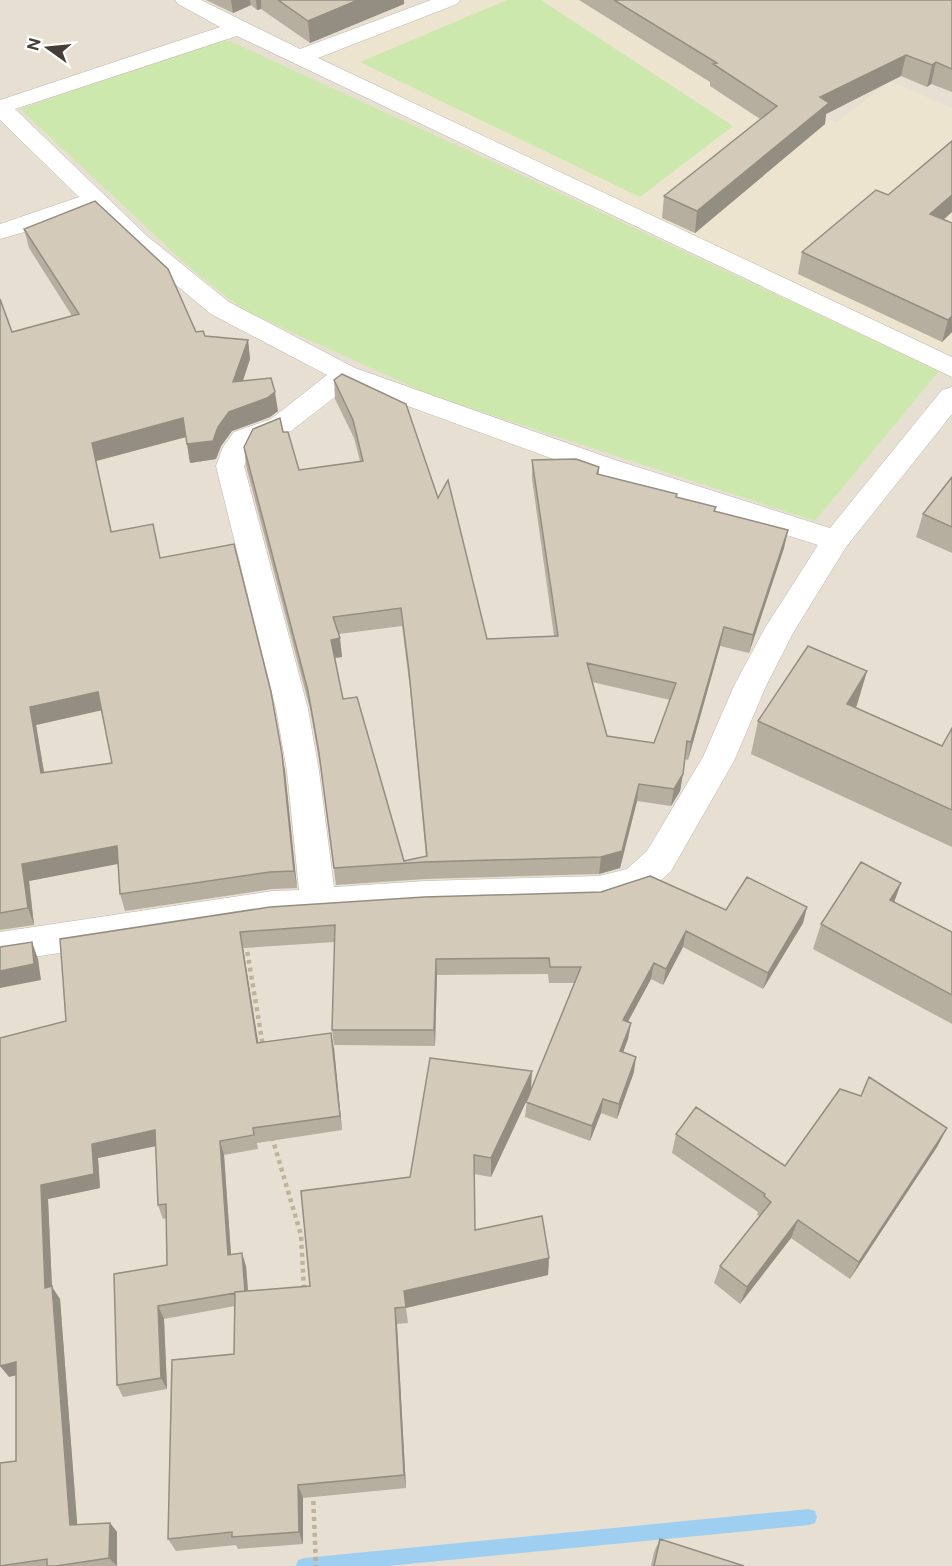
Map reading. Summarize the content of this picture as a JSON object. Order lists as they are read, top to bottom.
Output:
{
  "north": "left"
}
